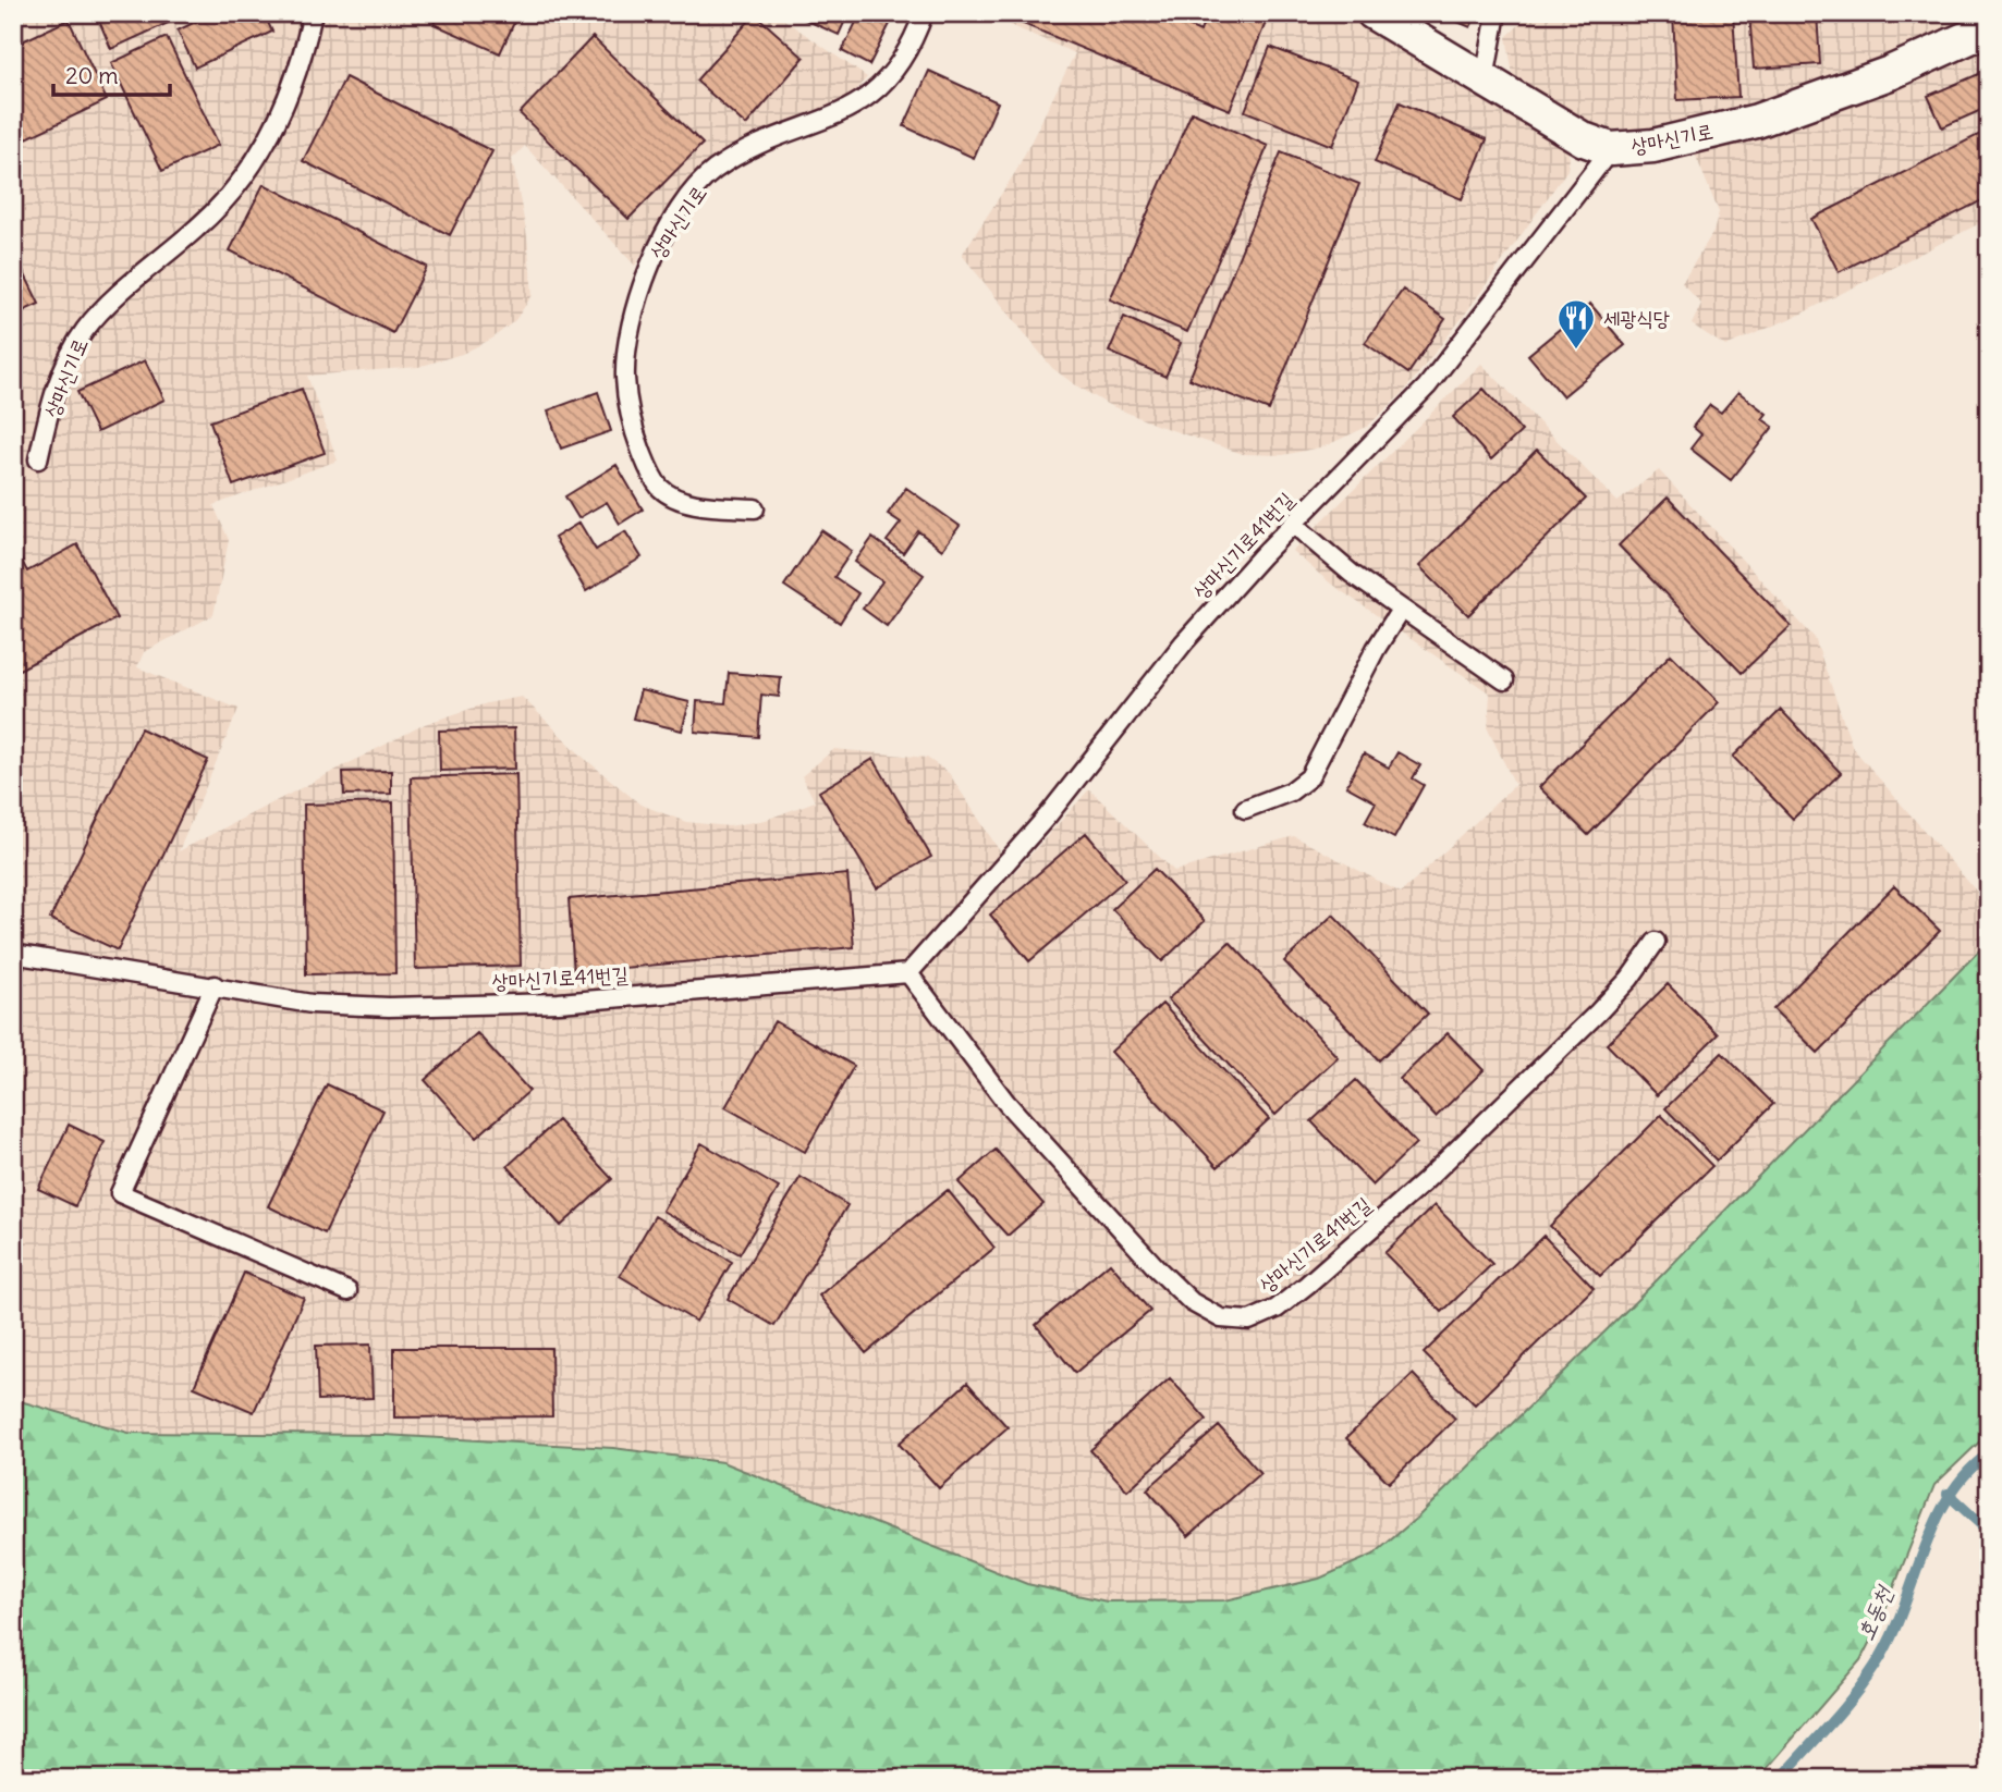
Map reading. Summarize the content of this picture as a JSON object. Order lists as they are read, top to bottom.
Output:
{
  "streets": {
    "street": ["상마신기로"],
    "lane": ["상마신기로41번길"]
  },
  "crossings": [
    ["상마신기로", "상마신기로41번길"]
  ],
  "water": ["호동천"],
  "places": {
    "restaurant": ["세광식당"]
  },
  "scale_bar": "20 m"
}
